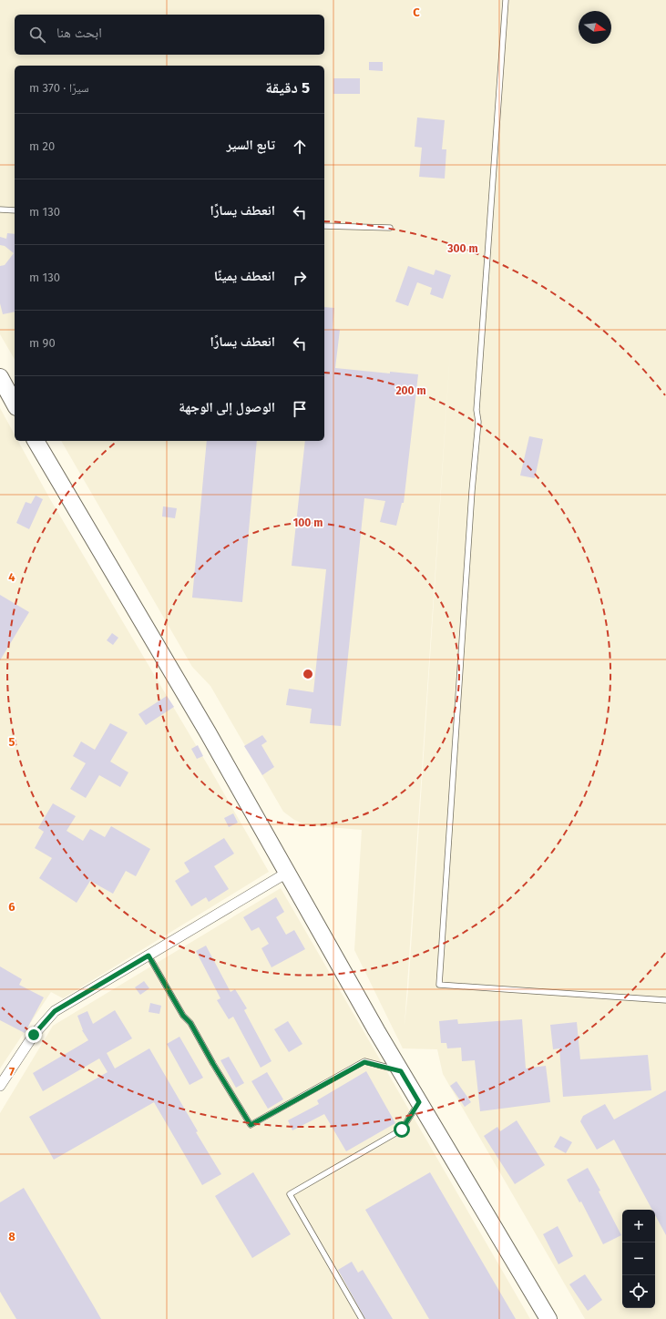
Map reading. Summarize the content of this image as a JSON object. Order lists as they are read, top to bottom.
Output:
{
  "north": "right",
  "page": {
    "search": "ابحث هنا",
    "heading": ["5 دقيقة", "سيرًا · 370 m"],
    "list": [
      ["تابع السير", "20 m"],
      ["انعطف يسارًا", "130 m"],
      ["انعطف يمينًا", "130 m"],
      ["انعطف يسارًا", "90 m"],
      "الوصول إلى الوجهة"
    ],
    "map_buttons": ["+", "−"]
  },
  "grid": {
    "columns": ["C"],
    "rows": [
      "4",
      "5",
      "6",
      "7",
      "8"
    ]
  },
  "rings": ["300 m", "200 m", "100 m"]
}
